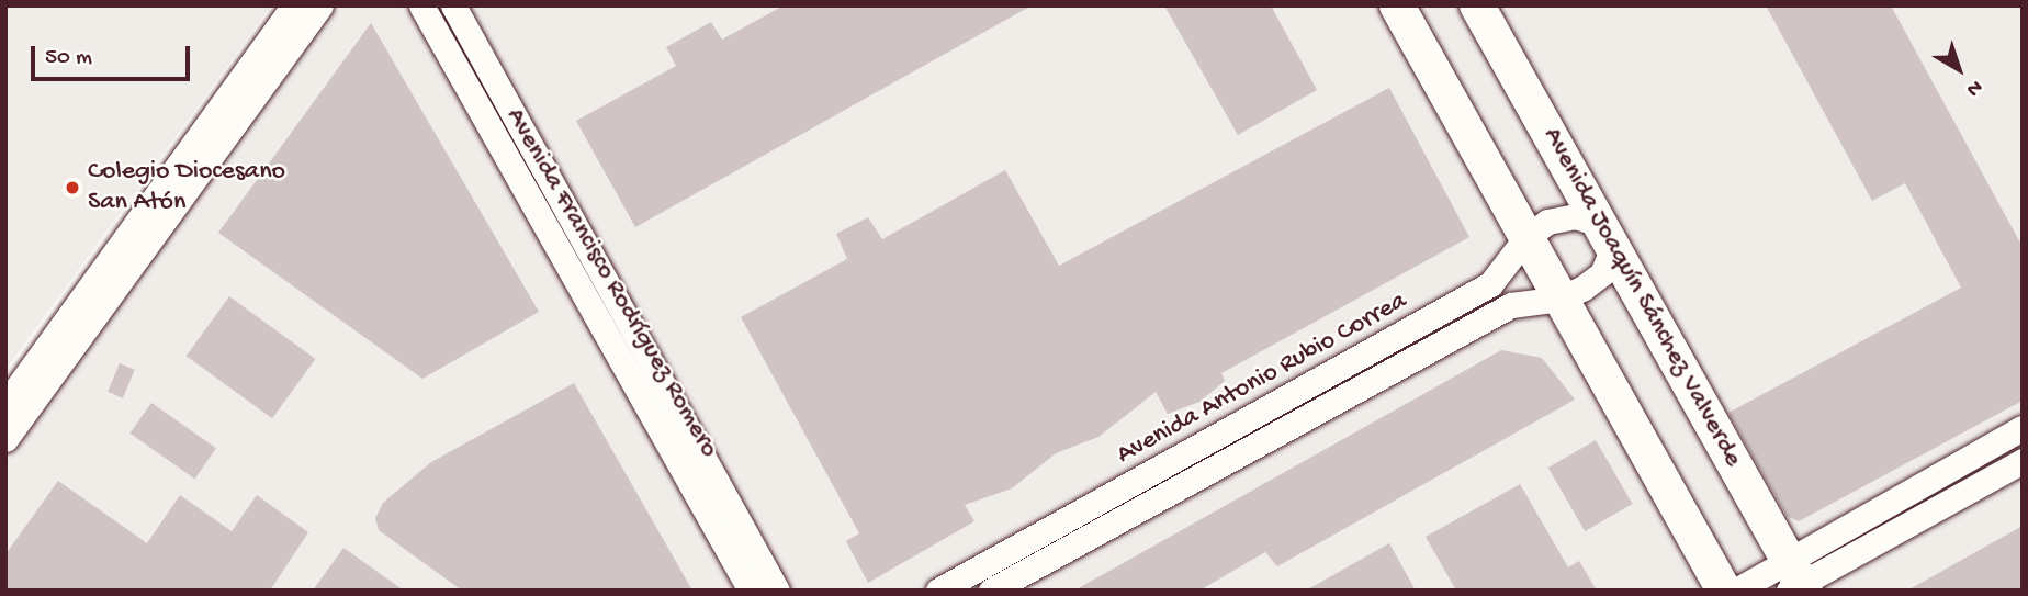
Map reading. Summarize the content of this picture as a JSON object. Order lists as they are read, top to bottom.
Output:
{
  "streets": {
    "main road": ["Avenida Joaquín Sánchez Valverde"],
    "street": ["Avenida Francisco Rodríguez Romero", "Avenida Antonio Rubio Correa"]
  },
  "crossings": [
    ["Avenida Joaquín Sánchez Valverde", "Avenida Antonio Rubio Correa"]
  ],
  "places": ["Colegio Diocesano San Atón"],
  "scale_bar": "50 m",
  "north": "bottom right"
}
